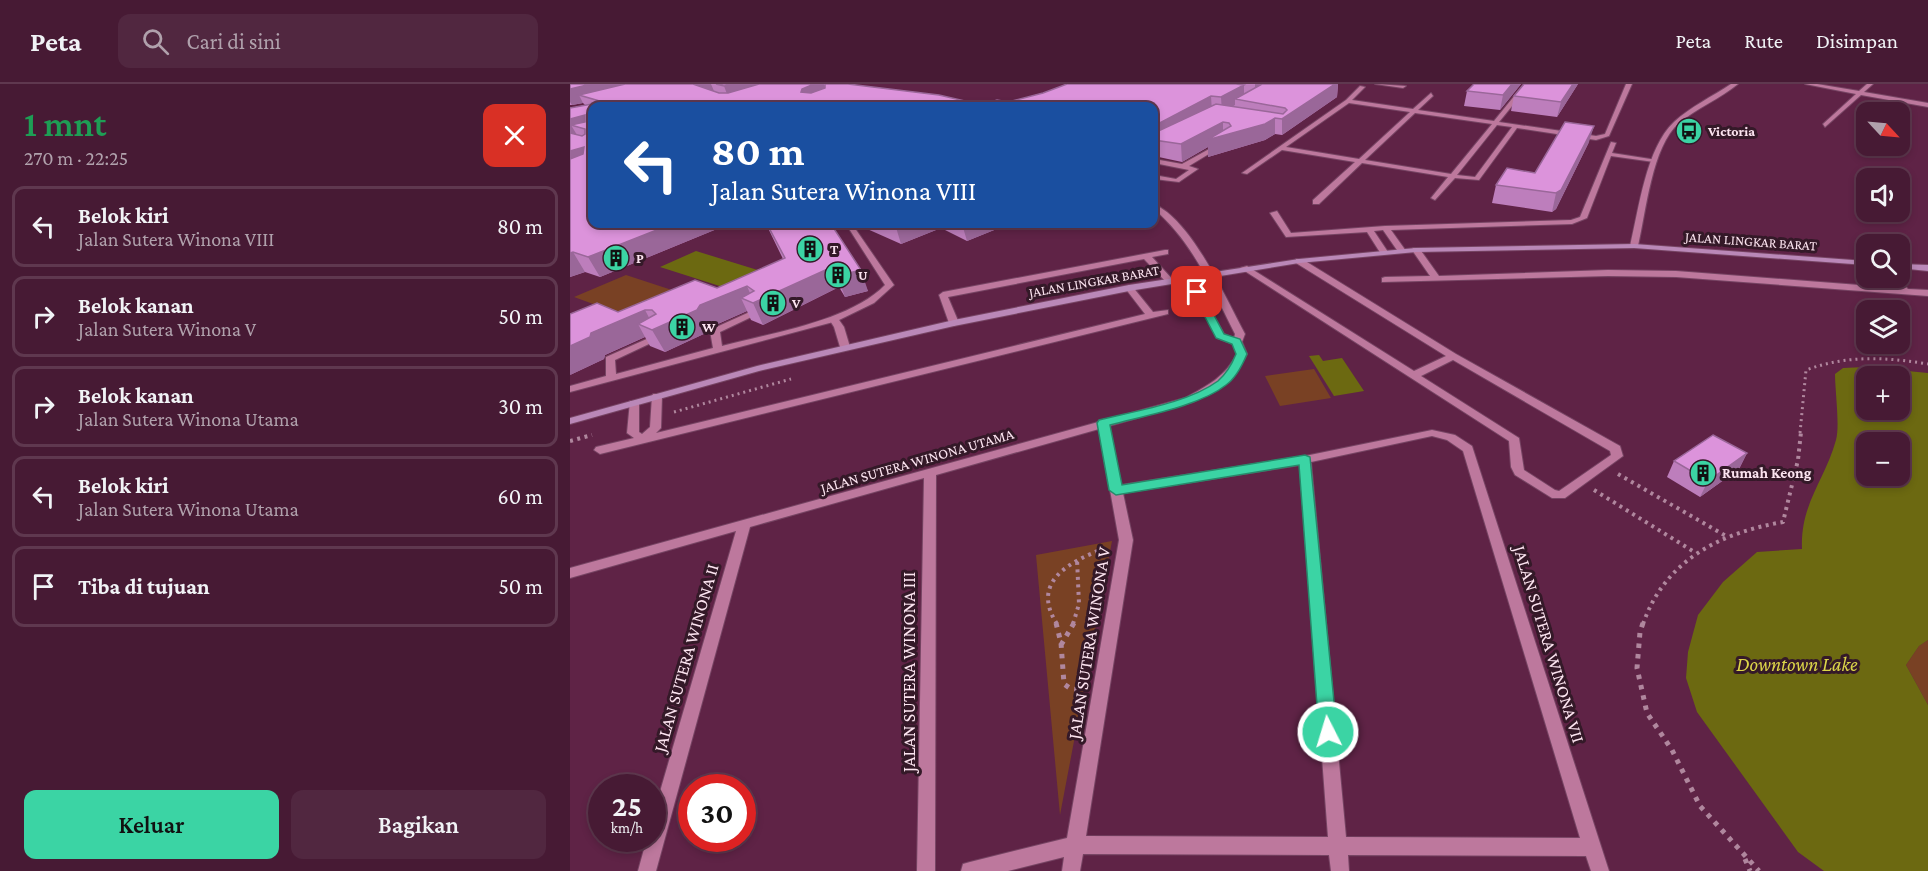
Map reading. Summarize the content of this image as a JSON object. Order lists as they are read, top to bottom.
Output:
{
  "streets": {
    "street": [
      "JALAN LINGKAR BARAT",
      "JALAN SUTERA WINONA UTAMA",
      "JALAN SUTERA WINONA V",
      "JALAN SUTERA WINONA VII",
      "JALAN SUTERA WINONA II",
      "JALAN SUTERA WINONA III"
    ]
  },
  "crossings": [
    ["JALAN LINGKAR BARAT", "JALAN SUTERA WINONA UTAMA"],
    ["JALAN SUTERA WINONA UTAMA", "JALAN SUTERA WINONA V"],
    ["JALAN SUTERA WINONA UTAMA", "JALAN SUTERA WINONA II"],
    ["JALAN SUTERA WINONA UTAMA", "JALAN SUTERA WINONA III"]
  ],
  "water": ["Downtown Lake"],
  "places": {
    "bus stop": ["Victoria"],
    "building": [
      "T",
      "P",
      "U",
      "V",
      "W",
      "Rumah Keong"
    ]
  },
  "north": "bottom right",
  "page": {
    "header": "Peta",
    "search": "Cari di sini",
    "nav": ["Peta", "Rute", "Disimpan"],
    "heading": ["1 mnt", "270 m · 22:25"],
    "map_buttons": ["+", "−"],
    "turn": ["80 m", "Jalan Sutera Winona VIII"],
    "list": [
      {
        "name": "Belok kiri",
        "note": "Jalan Sutera Winona VIII",
        "value": "80 m"
      },
      {
        "name": "Belok kanan",
        "note": "Jalan Sutera Winona V",
        "value": "50 m"
      },
      {
        "name": "Belok kanan",
        "note": "Jalan Sutera Winona Utama",
        "value": "30 m"
      },
      {
        "name": "Belok kiri",
        "note": "Jalan Sutera Winona Utama",
        "value": "60 m"
      },
      {
        "name": "Tiba di tujuan",
        "value": "50 m"
      }
    ],
    "speed": "25 km/h",
    "limit": "30",
    "buttons": ["Keluar", "Bagikan"]
  }
}
